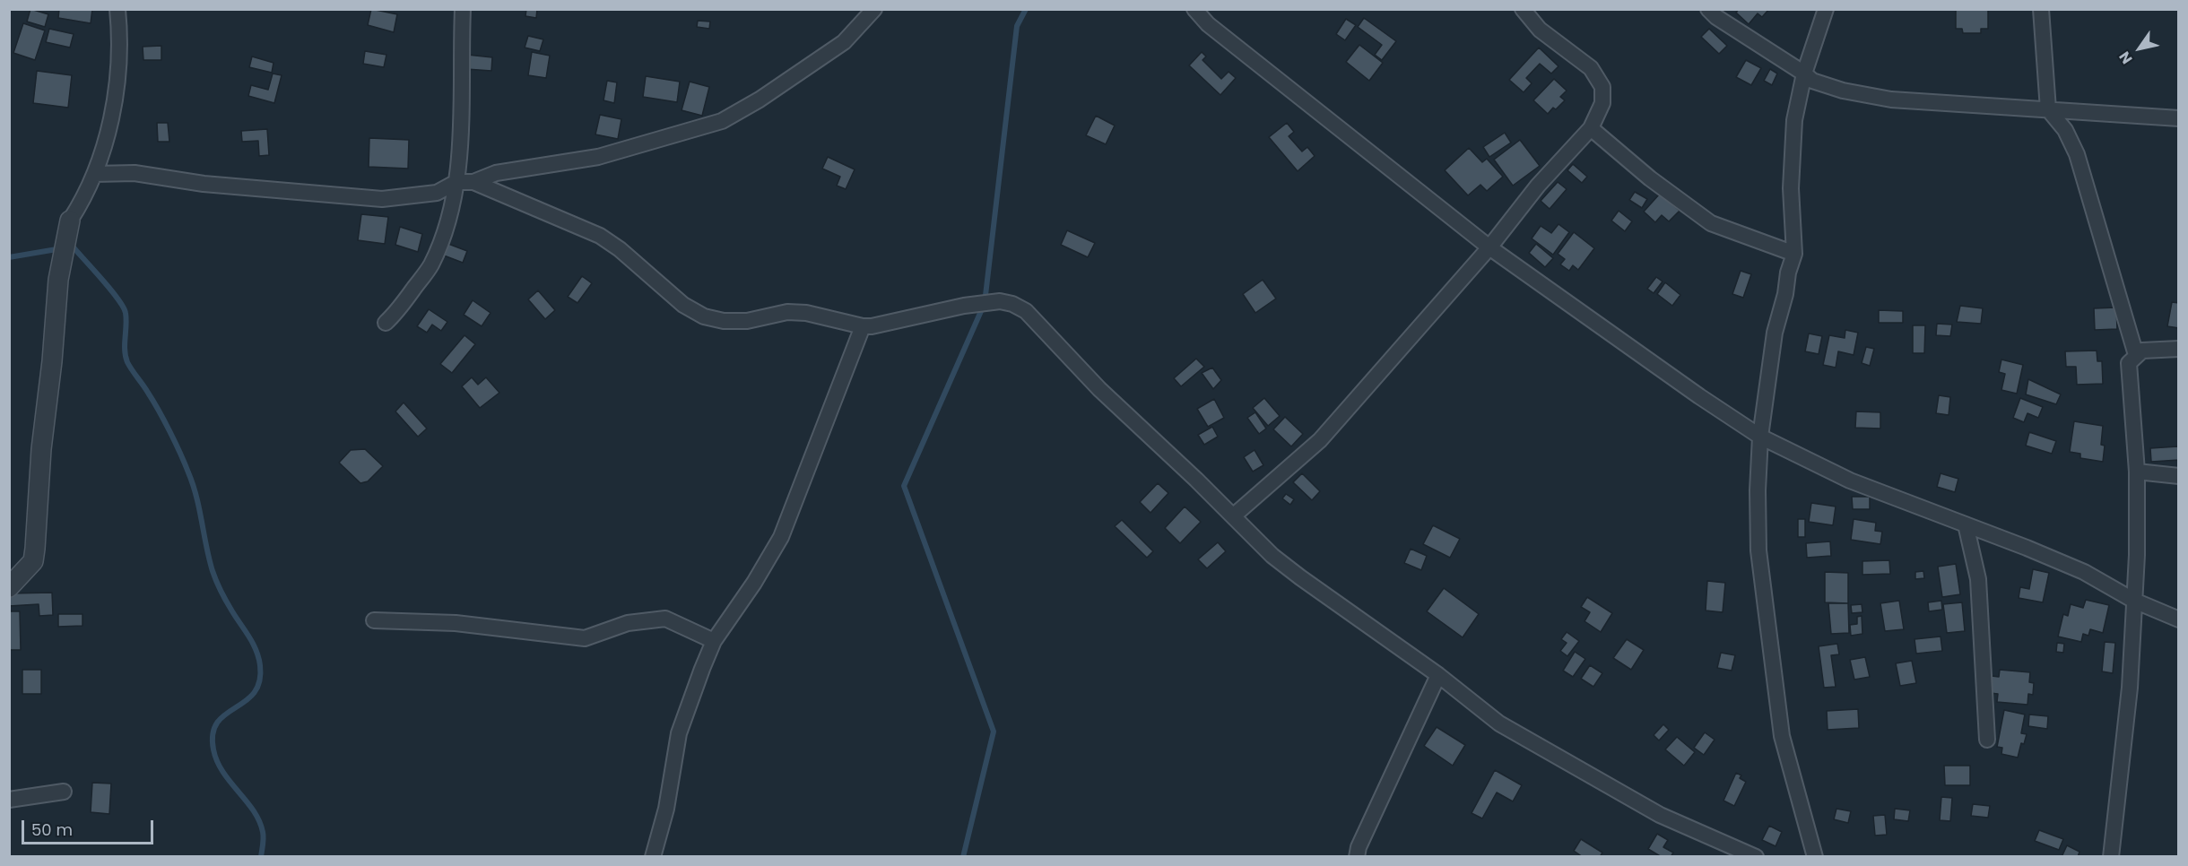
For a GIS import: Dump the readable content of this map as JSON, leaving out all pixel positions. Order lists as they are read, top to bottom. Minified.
{"scale_bar":"50 m","north":"bottom left"}
